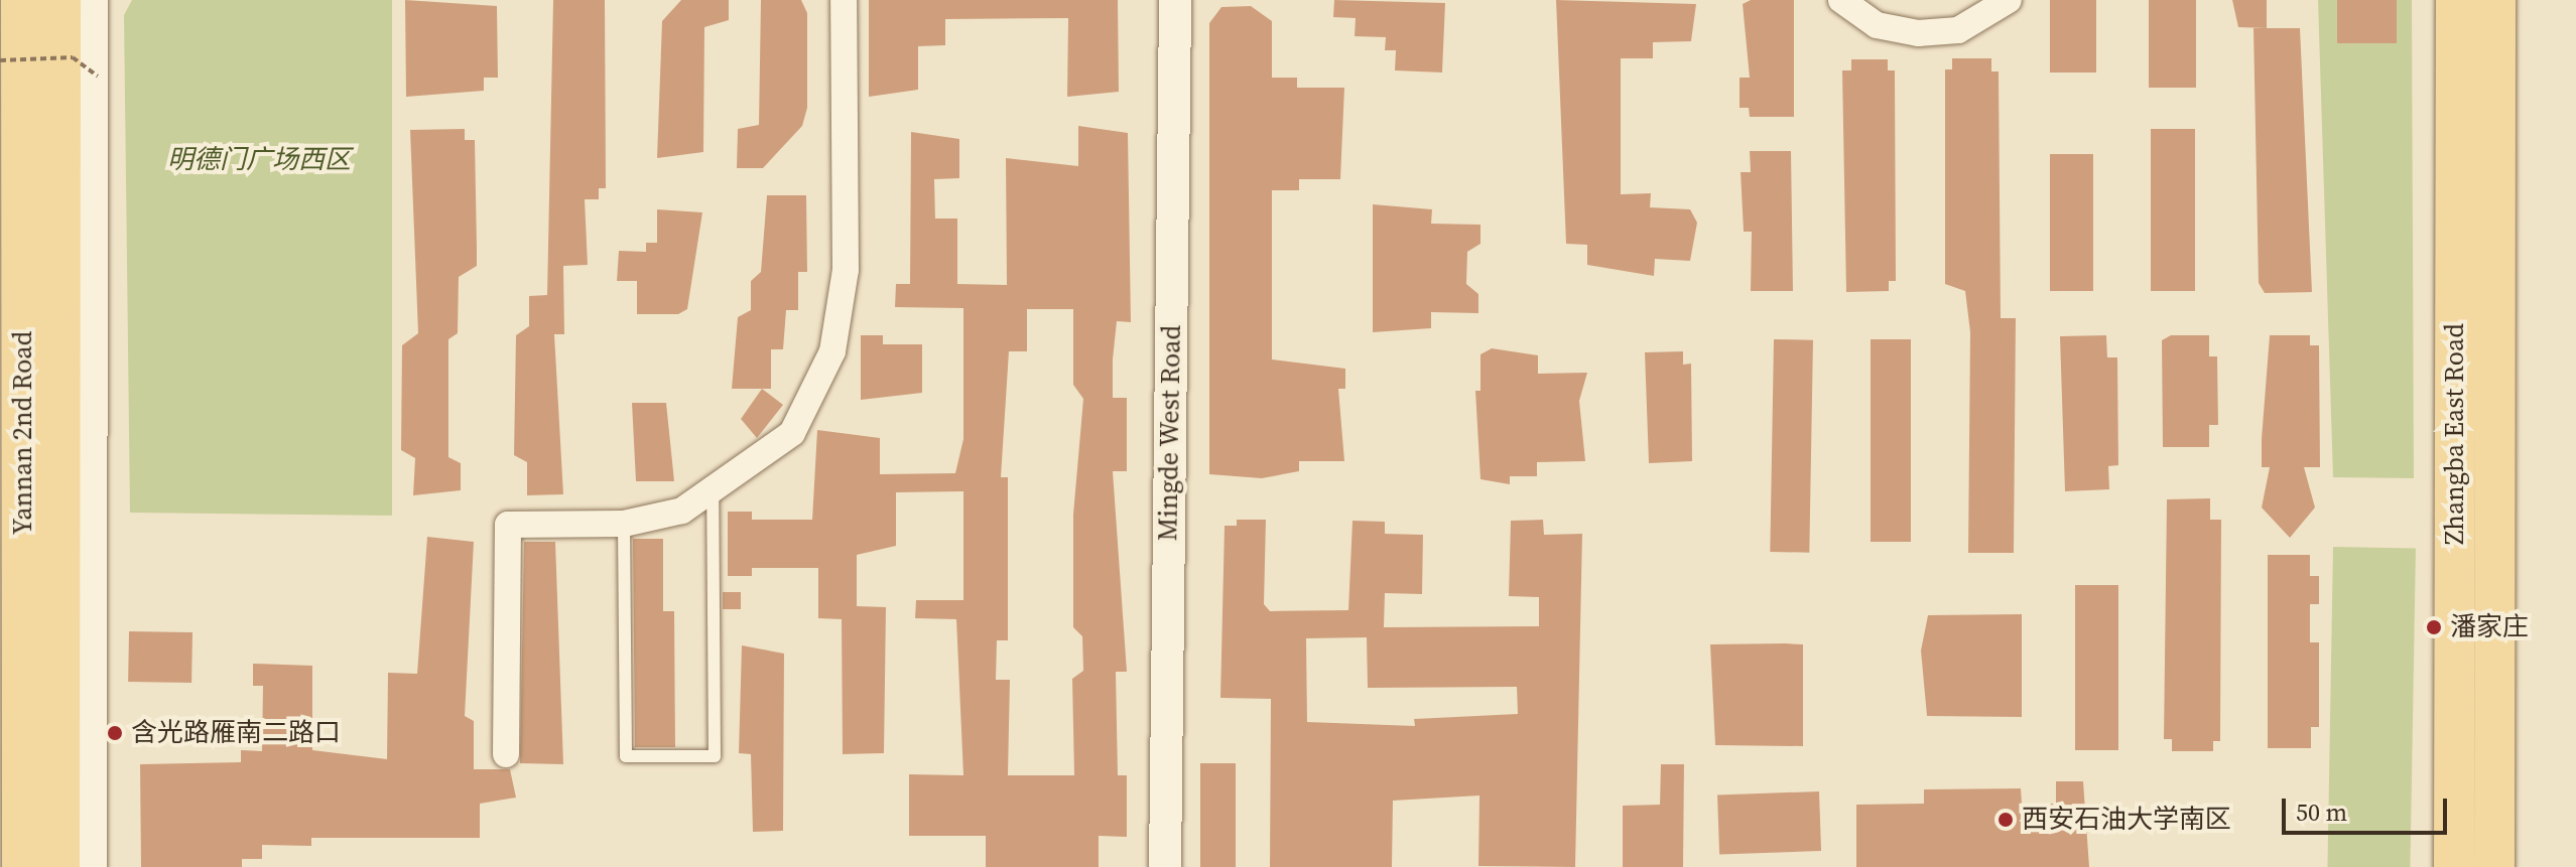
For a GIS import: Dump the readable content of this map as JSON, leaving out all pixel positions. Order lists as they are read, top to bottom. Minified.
{"streets":{"main road":["Yannan 2nd Road","Zhangba East Road"],"street":["Mingde West Road"]},"parks":["明德门广场西区"],"places":["潘家庄","含光路雁南二路口","西安石油大学南区"],"scale_bar":"50 m"}
